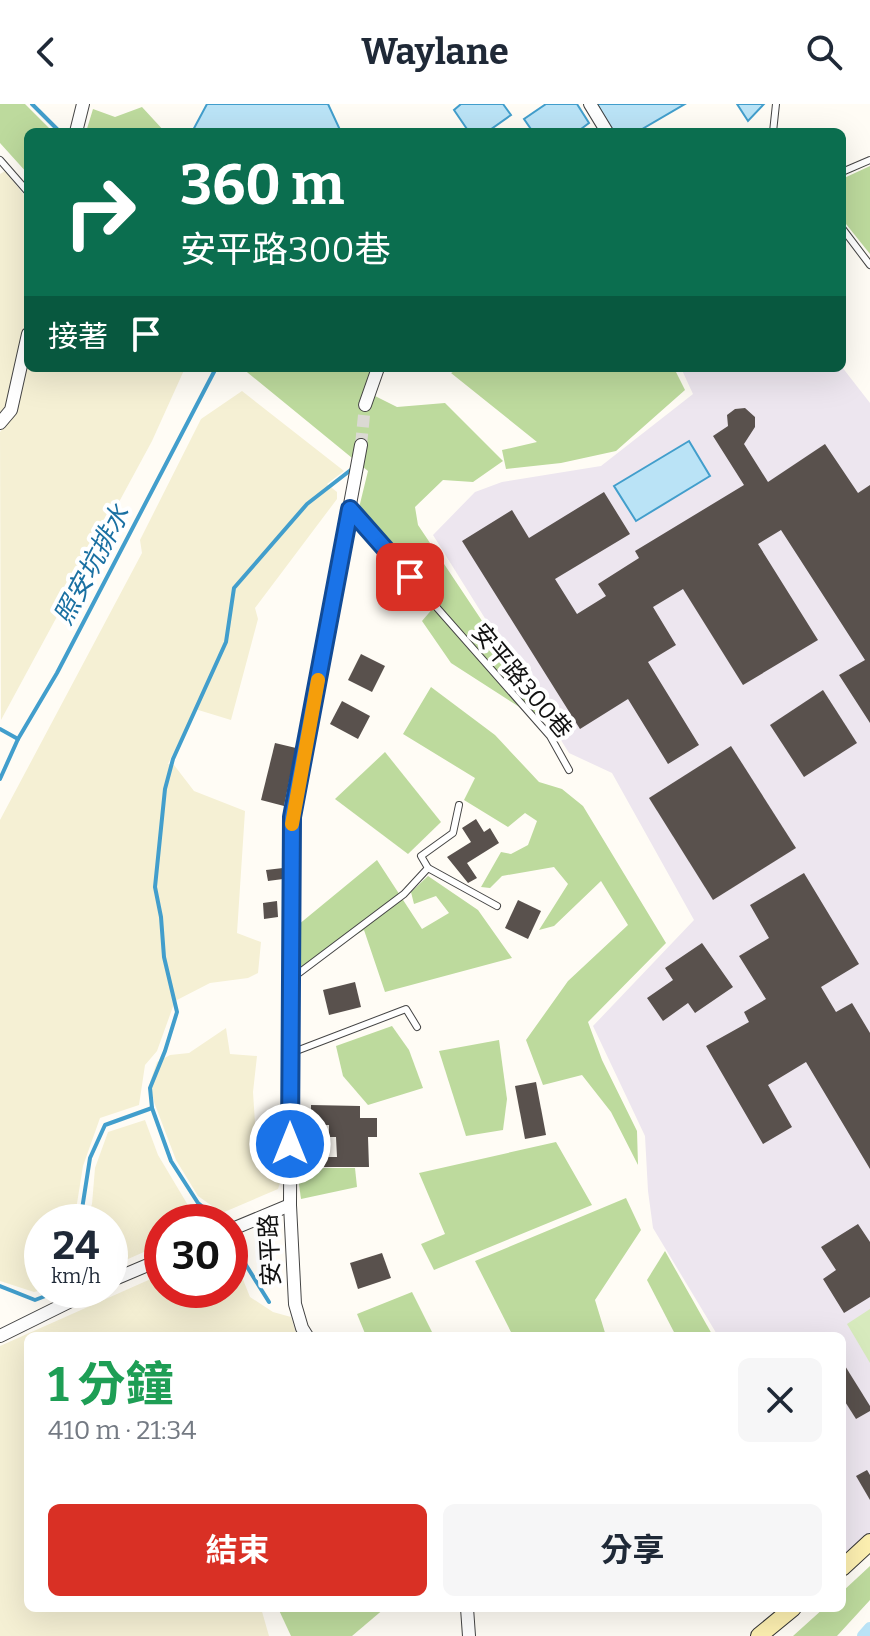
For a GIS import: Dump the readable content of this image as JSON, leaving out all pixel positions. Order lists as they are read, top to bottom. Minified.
{"streets":{"street":["安平路"],"lane":["安平路300巷"]},"crossings":[["安平路300巷","安平路"]],"water":["照安坑排水"],"page":{"header":"Waylane","turn":["360 m","安平路300巷"],"then":"接著","speed":"24 km/h","limit":"30","heading":["1 分鐘","410 m · 21:34"],"buttons":["結束","分享"]}}
